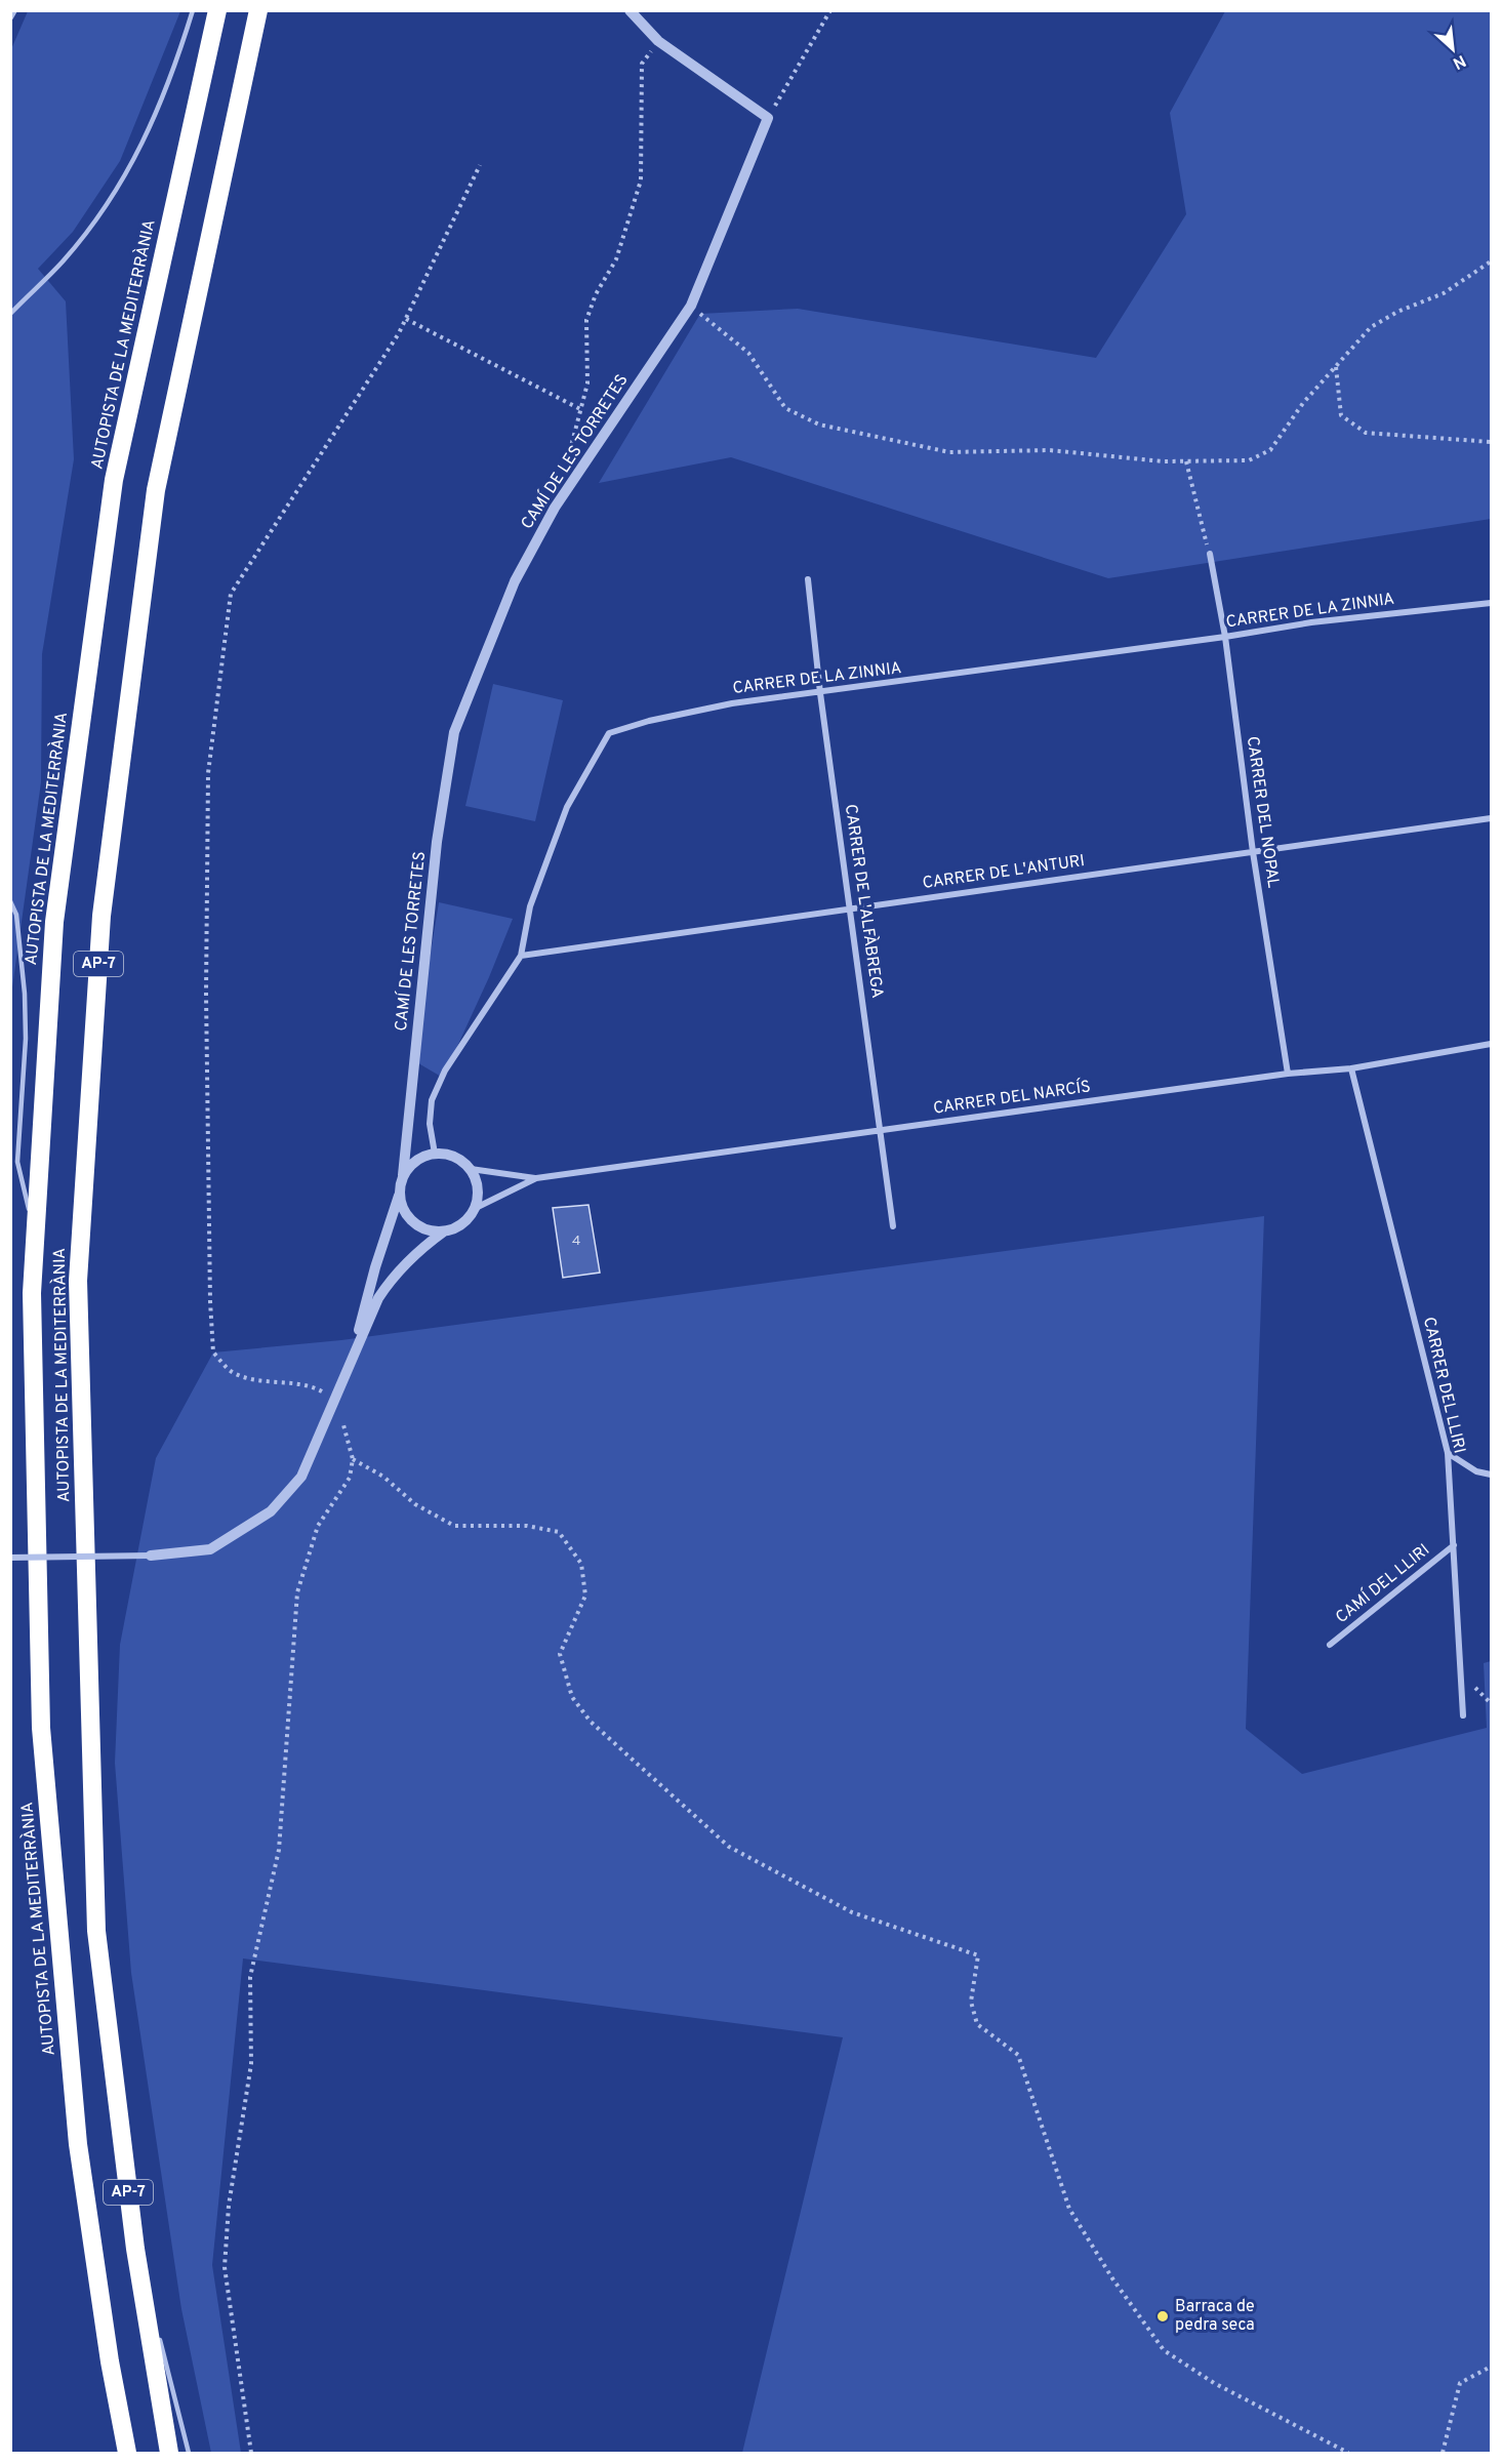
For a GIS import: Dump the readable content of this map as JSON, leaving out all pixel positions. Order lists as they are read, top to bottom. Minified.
{"streets":{"highway":["AUTOPISTA DE LA MEDITERRÀNIA","AP-7"],"street":["CAMÍ DE LES TORRETES","CARRER DE LA ZINNIA","CARRER DEL NOPAL","CARRER DE L'ANTURI","CARRER DE L'ALFÀBREGA","CARRER DEL NARCÍS","CARRER DEL LLIRI","CAMÍ DEL LLIRI"]},"crossings":[["CAMÍ DE LES TORRETES","CARRER DE LA ZINNIA"],["CAMÍ DE LES TORRETES","CARRER DEL NARCÍS"],["CARRER DE LA ZINNIA","CARRER DEL NOPAL"],["CARRER DE LA ZINNIA","CARRER DE L'ANTURI"],["CARRER DE LA ZINNIA","CARRER DE L'ALFÀBREGA"],["CARRER DE LA ZINNIA","CARRER DEL NARCÍS"],["CARRER DEL NOPAL","CARRER DE L'ANTURI"],["CARRER DEL NOPAL","CARRER DEL NARCÍS"],["CARRER DE L'ANTURI","CARRER DE L'ALFÀBREGA"],["CARRER DE L'ALFÀBREGA","CARRER DEL NARCÍS"],["CARRER DEL NARCÍS","CARRER DEL LLIRI"],["CARRER DEL LLIRI","CAMÍ DEL LLIRI"]],"places":["Barraca de pedra seca"],"house_numbers":["4"],"north":"bottom right"}
